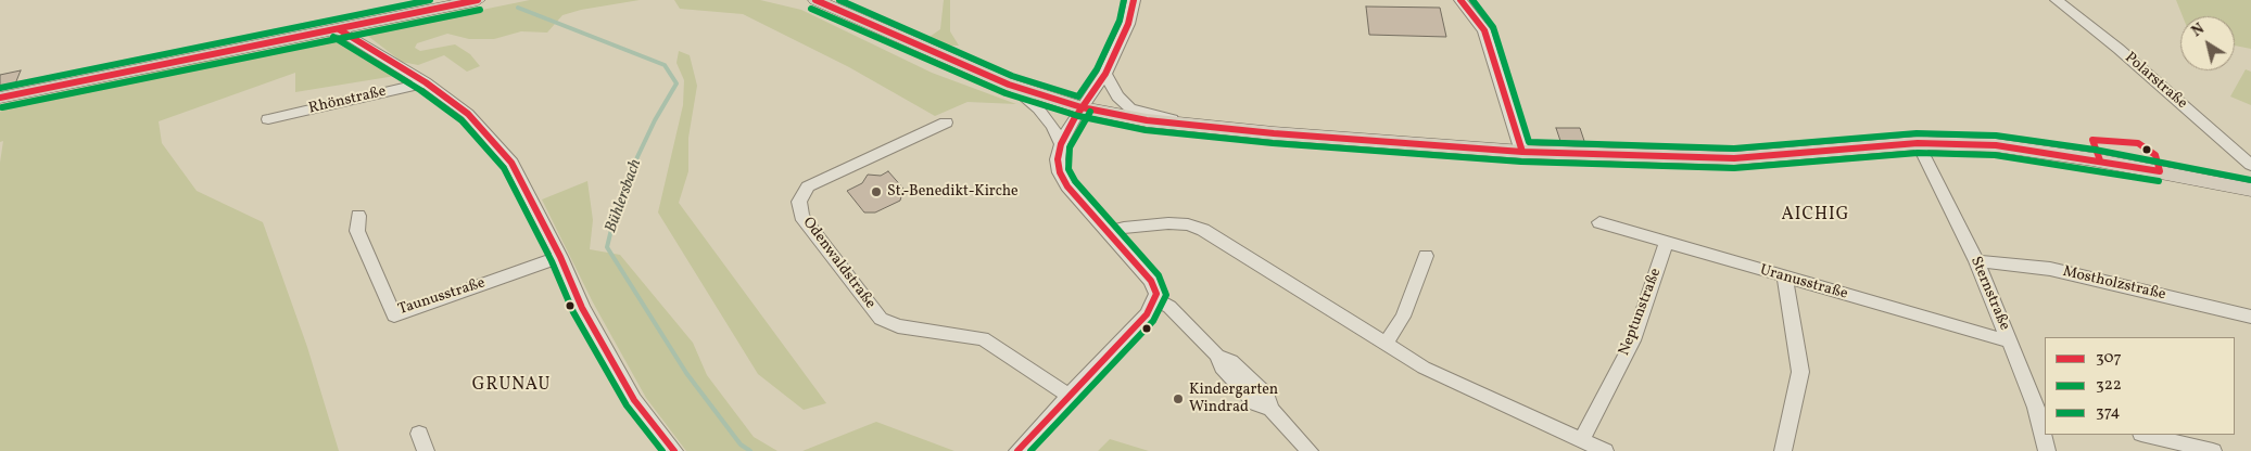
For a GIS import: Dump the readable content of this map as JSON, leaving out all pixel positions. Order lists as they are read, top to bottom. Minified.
{"streets":{"street":["Polarstraße","Rhönstraße","Odenwaldstraße","Uranusstraße","Mostholzstraße","Sternstraße","Taunusstraße","Neptunstraße"]},"crossings":[["Uranusstraße","Sternstraße"],["Uranusstraße","Neptunstraße"],["Mostholzstraße","Sternstraße"]],"districts":["AICHIG","GRUNAU"],"water":["Bühlersbach"],"places":["St.-Benedikt-Kirche","Kindergarten Windrad"],"lines":["transit line 307","transit line 374","transit line 322"],"legend":["307","322","374"],"north":"top left"}
